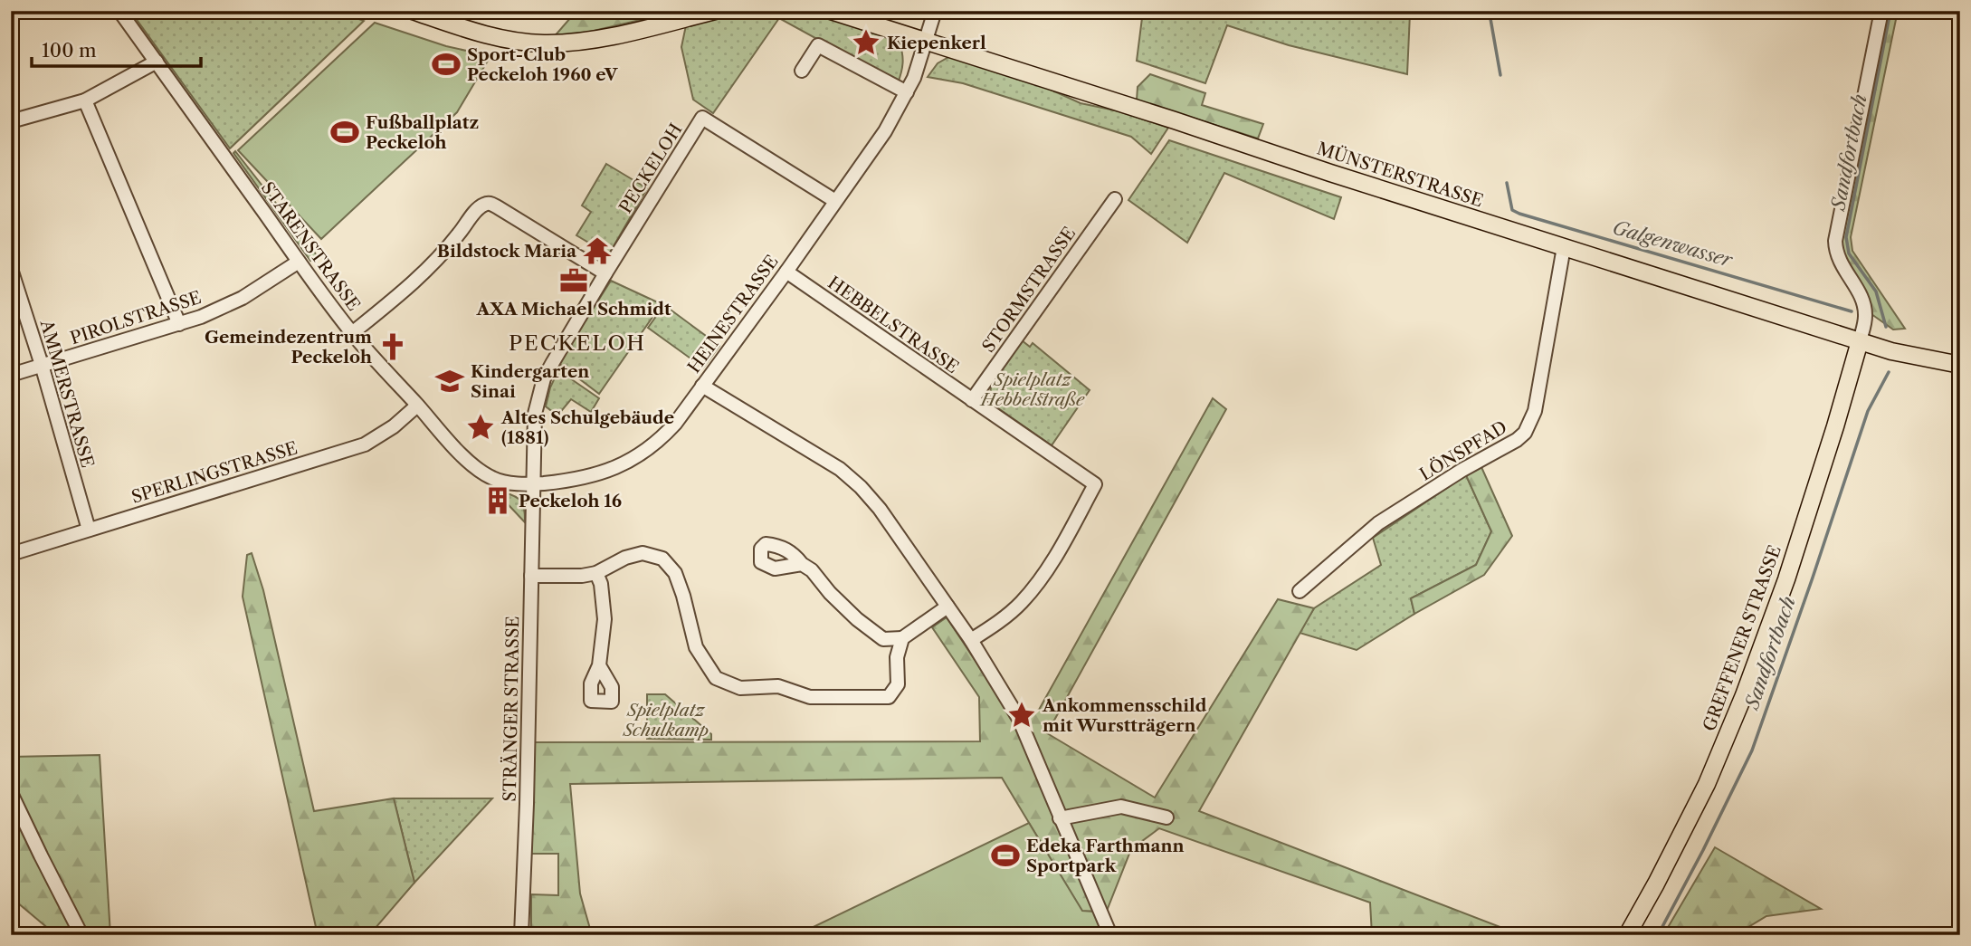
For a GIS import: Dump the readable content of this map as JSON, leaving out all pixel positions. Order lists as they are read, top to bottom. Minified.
{"streets":{"main road":["MÜNSTERSTRASSE","GREFFENER STRASSE"],"street":["PECKELOH","STARENSTRASSE","STORMSTRASSE","HEINESTRASSE","PIROLSTRASSE","HEBBELSTRASSE","AMMERSTRASSE","LÖNSPFAD","SPERLINGSTRASSE","STRÄNGER STRASSE"]},"crossings":[["PECKELOH","STARENSTRASSE"],["PECKELOH","HEINESTRASSE"],["PECKELOH","STRÄNGER STRASSE"],["MÜNSTERSTRASSE","HEINESTRASSE"],["MÜNSTERSTRASSE","LÖNSPFAD"],["MÜNSTERSTRASSE","GREFFENER STRASSE"],["STARENSTRASSE","HEINESTRASSE"],["STARENSTRASSE","PIROLSTRASSE"],["STARENSTRASSE","SPERLINGSTRASSE"],["STARENSTRASSE","STRÄNGER STRASSE"],["STORMSTRASSE","HEBBELSTRASSE"],["HEINESTRASSE","HEBBELSTRASSE"],["HEINESTRASSE","STRÄNGER STRASSE"],["PIROLSTRASSE","AMMERSTRASSE"],["AMMERSTRASSE","SPERLINGSTRASSE"]],"districts":["PECKELOH"],"water":["Sandfortbach","Galgenwasser"],"parks":["Spielplatz Hebbelstraße","Spielplatz Schulkamp"],"places":{"place":["Kiepenkerl","Altes Schulgebäude (1881)","Ankommensschild mit Wurstträgern"],"sports":["Sport-Club Peckeloh 1960 eV","Fußballplatz Peckeloh","Edeka Farthmann Sportpark"],"temple":["Bildstock Maria"],"office":["AXA Michael Schmidt"],"church":["Gemeindezentrum Peckeloh"],"school or university":["Kindergarten Sinai"],"building":["Peckeloh 16"]},"scale_bar":"100 m"}
